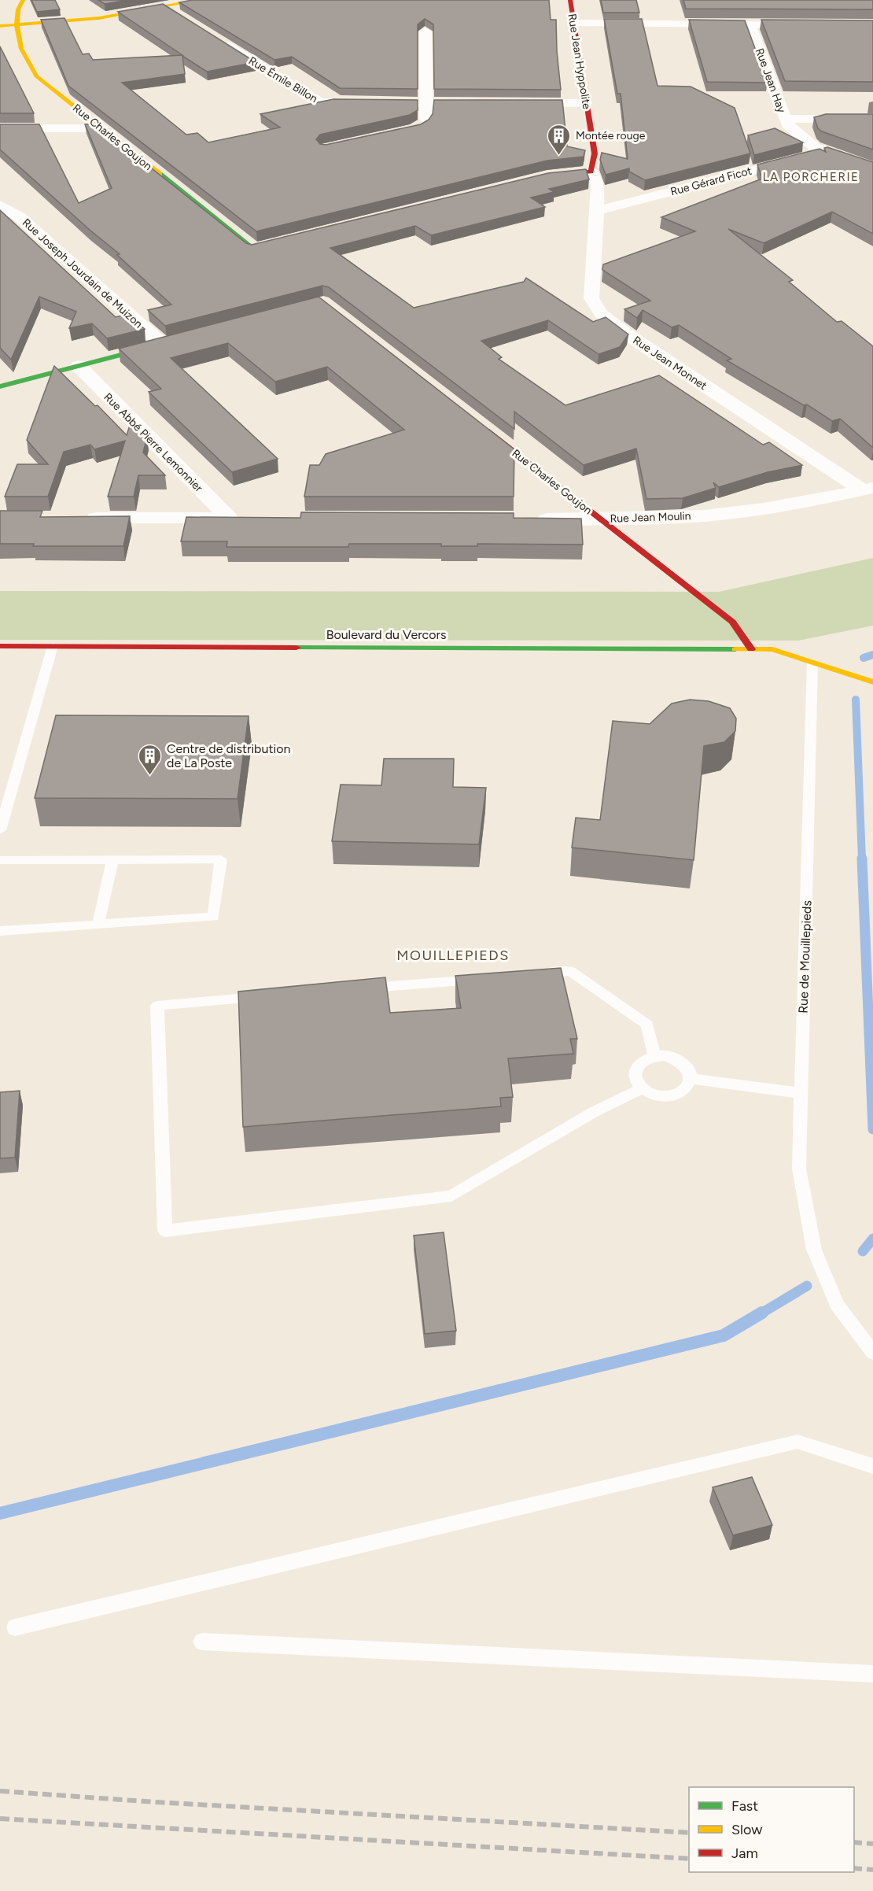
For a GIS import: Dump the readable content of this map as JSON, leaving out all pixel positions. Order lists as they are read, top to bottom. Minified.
{"streets":{"street":["Rue Jean Hyppolite","Rue Émile Billon","Rue Jean Hay","Rue Charles Goujon","Rue Gérard Ficot","Rue Joseph Jourdain de Muizon","Rue Jean Monnet","Rue Abbé Pierre Lemonnier","Rue Jean Moulin","Boulevard du Vercors"],"lane":["Rue de Mouillepieds"]},"crossings":[["Rue Jean Hyppolite","Rue Jean Monnet"],["Rue Jean Hay","Rue Gérard Ficot"],["Rue Charles Goujon","Rue Jean Moulin"],["Rue Charles Goujon","Boulevard du Vercors"],["Rue Gérard Ficot","Rue Jean Monnet"],["Rue Jean Monnet","Rue Jean Moulin"],["Boulevard du Vercors","Rue de Mouillepieds"]],"districts":["LA PORCHERIE","MOUILLEPIEDS"],"places":{"building":["Montée rouge","Centre de distribution de La Poste"]},"legend":["Fast","Slow","Jam"]}
